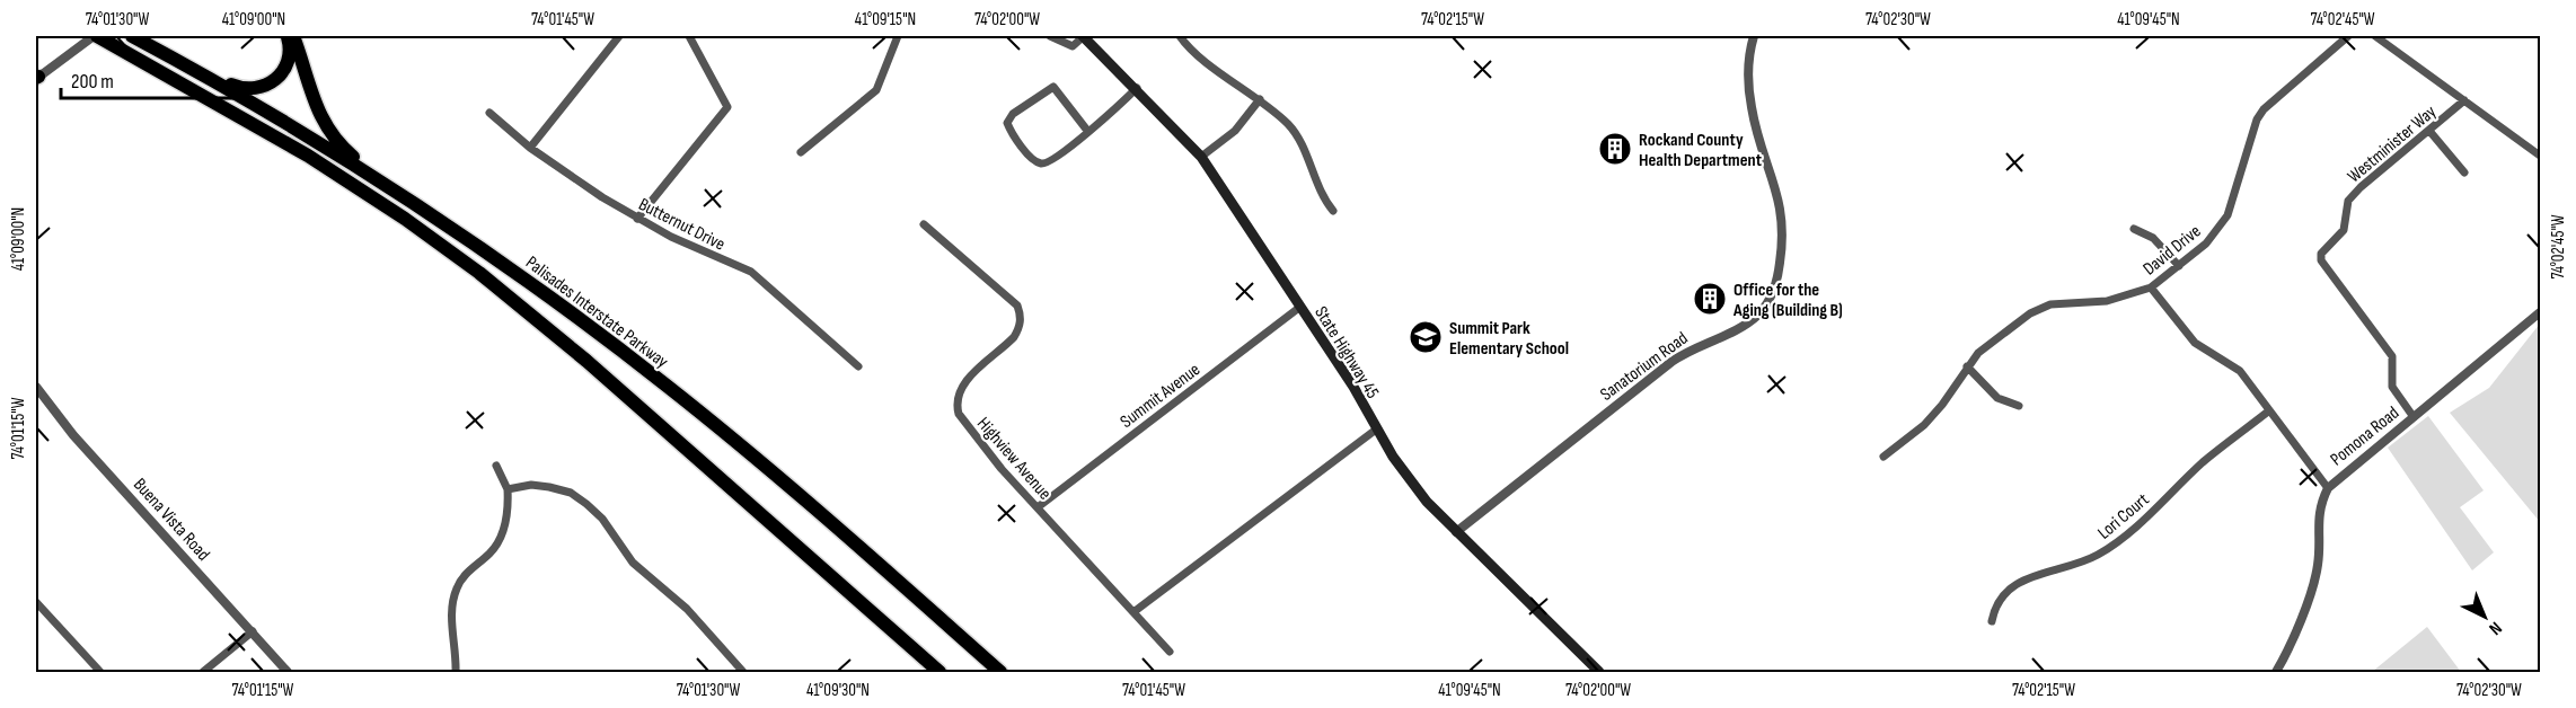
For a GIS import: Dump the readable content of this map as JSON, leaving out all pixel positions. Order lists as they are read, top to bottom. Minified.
{"streets":{"highway":["Palisades Interstate Parkway"],"main road":["State Highway 45"],"street":["Westminister Way","Butternut Drive","David Drive","Sanatorium Road","Summit Avenue","Pomona Road","Highview Avenue","Lori Court","Buena Vista Road"]},"crossings":[["Westminister Way","Pomona Road"],["State Highway 45","Sanatorium Road"],["State Highway 45","Summit Avenue"],["Summit Avenue","Highview Avenue"]],"places":{"building":["Rockand County Health Department","Office for the Aging (Building B)"],"school or university":["Summit Park Elementary School"]},"scale_bar":"200 m","north":"bottom right","coordinates":["74°01'30\"W","41°09'00\"N","74°01'45\"W","41°09'15\"N","74°02'00\"W","74°02'15\"W","74°02'30\"W","41°09'45\"N","74°02'45\"W","74°01'15\"W","41°09'30\"N"]}
